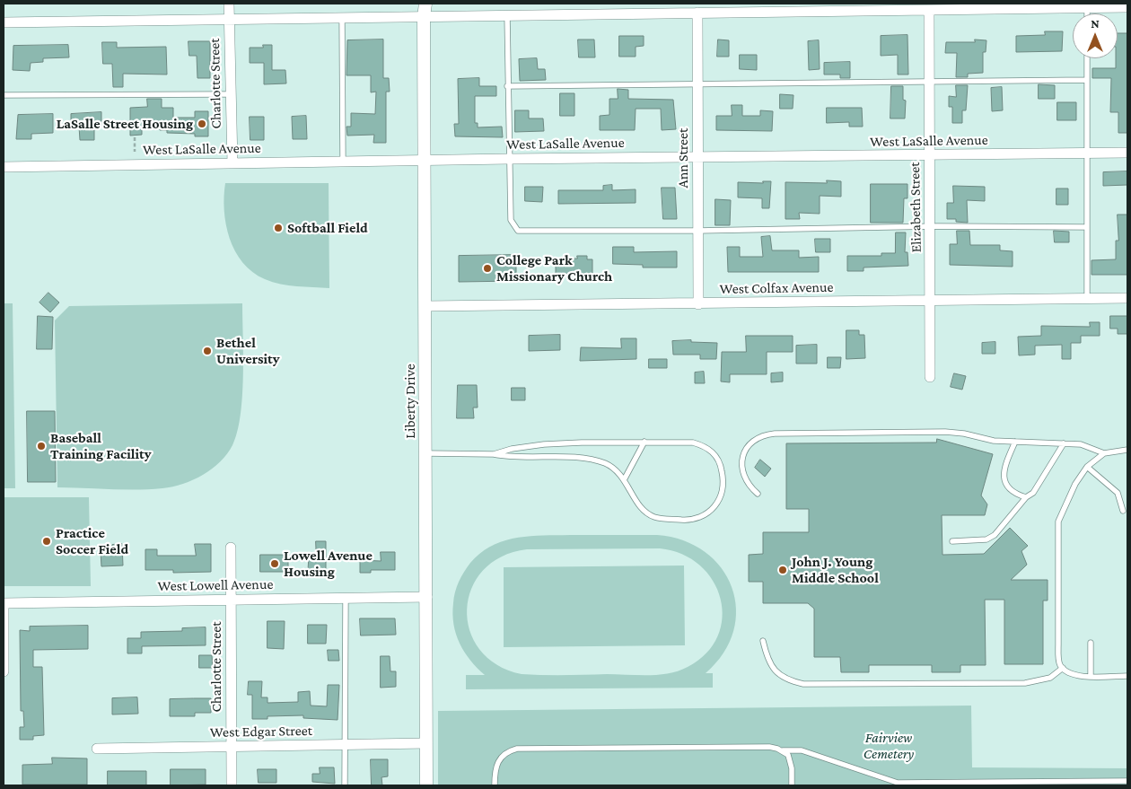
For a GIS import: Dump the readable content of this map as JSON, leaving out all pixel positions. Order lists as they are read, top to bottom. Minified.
{"streets":{"street":["Charlotte Street","West LaSalle Avenue","Ann Street","Elizabeth Street","West Colfax Avenue","Liberty Drive","West Lowell Avenue","West Edgar Street"]},"crossings":[["Charlotte Street","West LaSalle Avenue"],["Charlotte Street","West Lowell Avenue"],["Charlotte Street","West Edgar Street"],["West LaSalle Avenue","Ann Street"],["West LaSalle Avenue","Elizabeth Street"],["West LaSalle Avenue","Liberty Drive"],["Ann Street","West Colfax Avenue"],["Elizabeth Street","West Colfax Avenue"],["West Colfax Avenue","Liberty Drive"],["Liberty Drive","West Lowell Avenue"],["Liberty Drive","West Edgar Street"]],"parks":["Fairview Cemetery"],"places":["LaSalle Street Housing","Softball Field","College Park Missionary Church","Bethel University","Baseball Training Facility","Practice Soccer Field","Lowell Avenue Housing","John J. Young Middle School"],"north":"top"}
